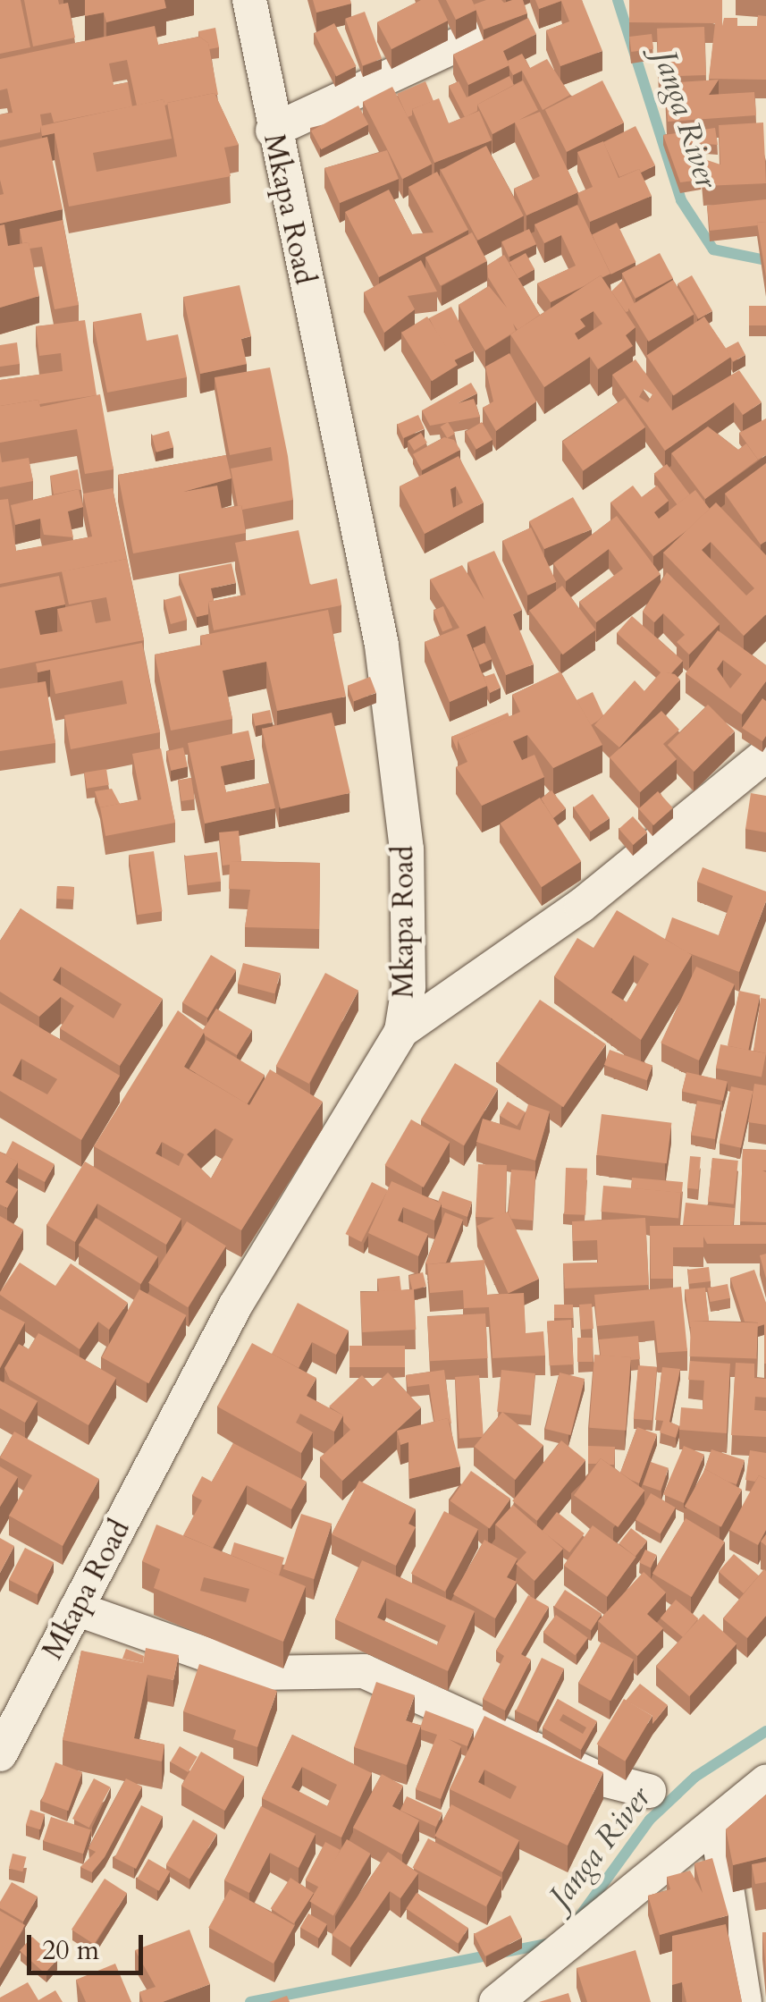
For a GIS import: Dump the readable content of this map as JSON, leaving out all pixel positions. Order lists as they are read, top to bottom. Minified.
{"streets":{"street":["Mkapa Road"]},"water":["Janga River"],"scale_bar":"20 m"}
